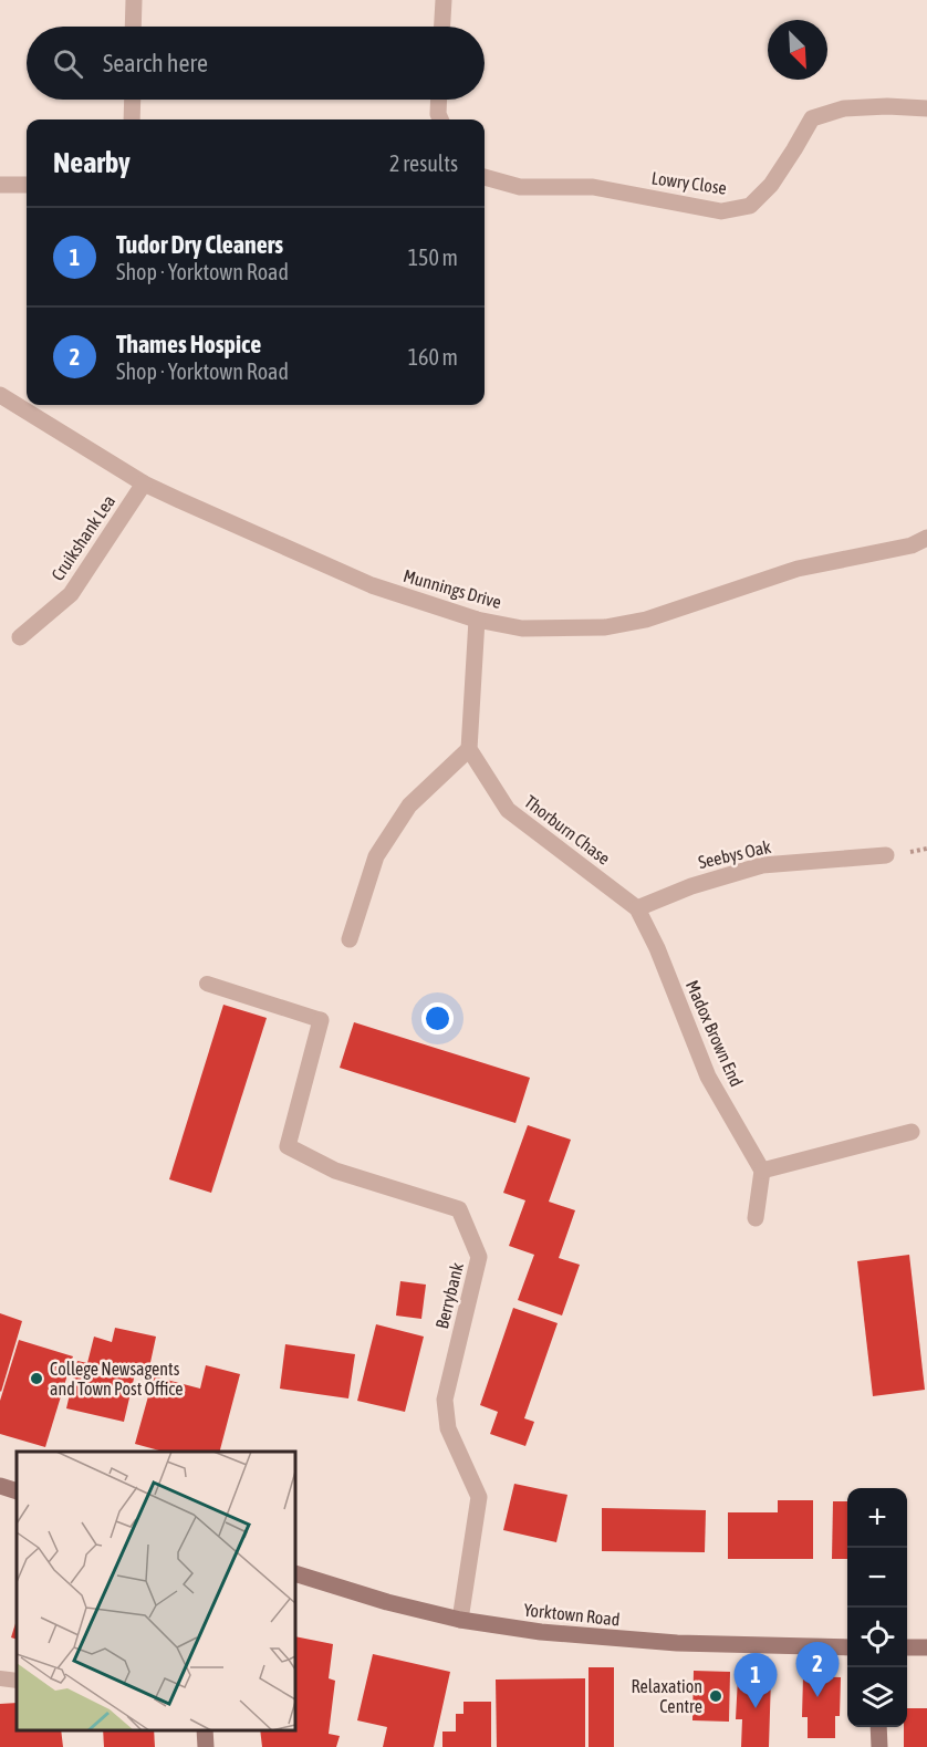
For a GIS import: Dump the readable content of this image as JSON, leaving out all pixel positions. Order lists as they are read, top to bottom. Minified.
{"streets":{"street":["Lowry Close","Cruikshank Lea","Munnings Drive","Thorburn Chase","Seebys Oak","Madox Brown End","Berrybank","Yorktown Road"]},"crossings":[["Cruikshank Lea","Munnings Drive"],["Thorburn Chase","Seebys Oak"],["Thorburn Chase","Madox Brown End"],["Seebys Oak","Madox Brown End"],["Berrybank","Yorktown Road"]],"places":["College Newsagents and Town Post Office","Relaxation Centre"],"north":"bottom right","page":{"search":"Search here","heading":["Nearby","2 results"],"list":[{"mark":"1","name":"Tudor Dry Cleaners","note":"Shop · Yorktown Road","value":"150 m"},{"mark":"2","name":"Thames Hospice","note":"Shop · Yorktown Road","value":"160 m"}],"map_buttons":["+","−"],"pins":["2","1"]}}
